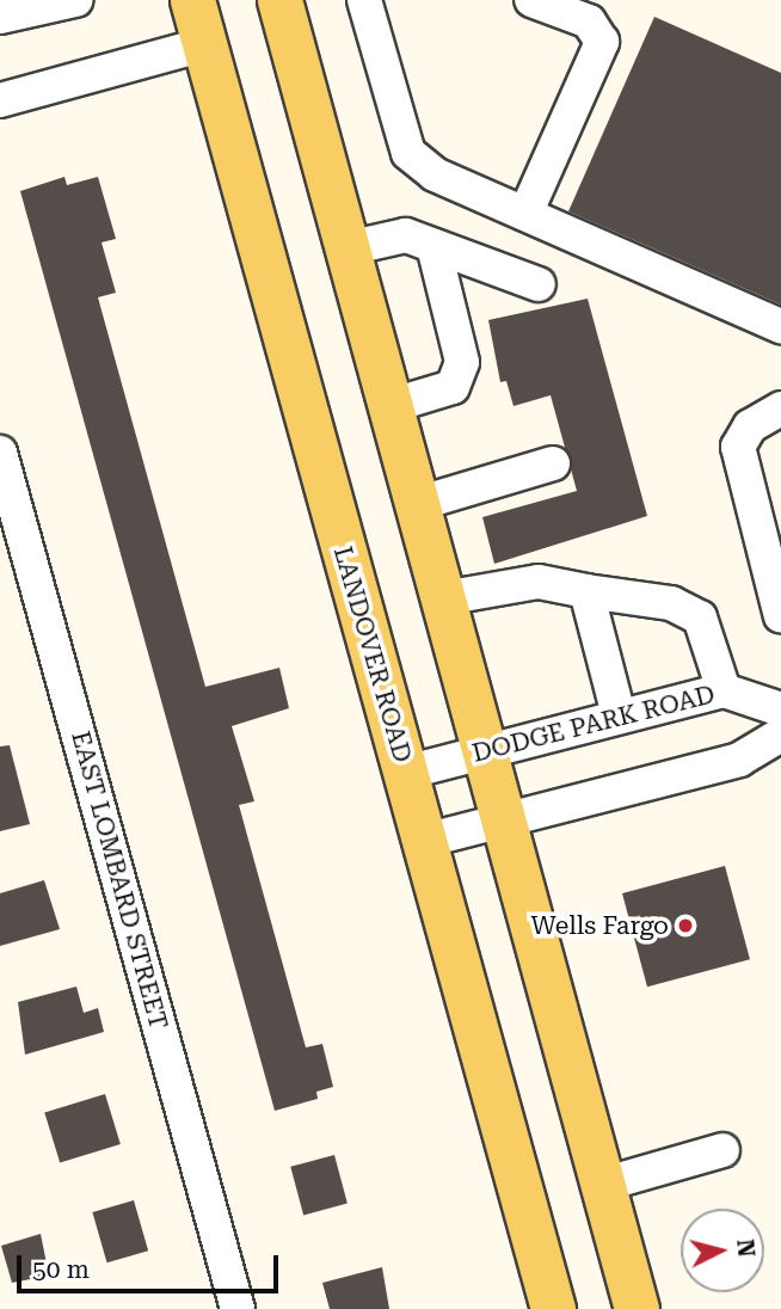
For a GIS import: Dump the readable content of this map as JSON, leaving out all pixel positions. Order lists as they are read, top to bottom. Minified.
{"streets":{"main road":["LANDOVER ROAD"],"street":["DODGE PARK ROAD","EAST LOMBARD STREET"]},"crossings":[["LANDOVER ROAD","DODGE PARK ROAD"]],"places":["Wells Fargo"],"scale_bar":"50 m","north":"right"}
